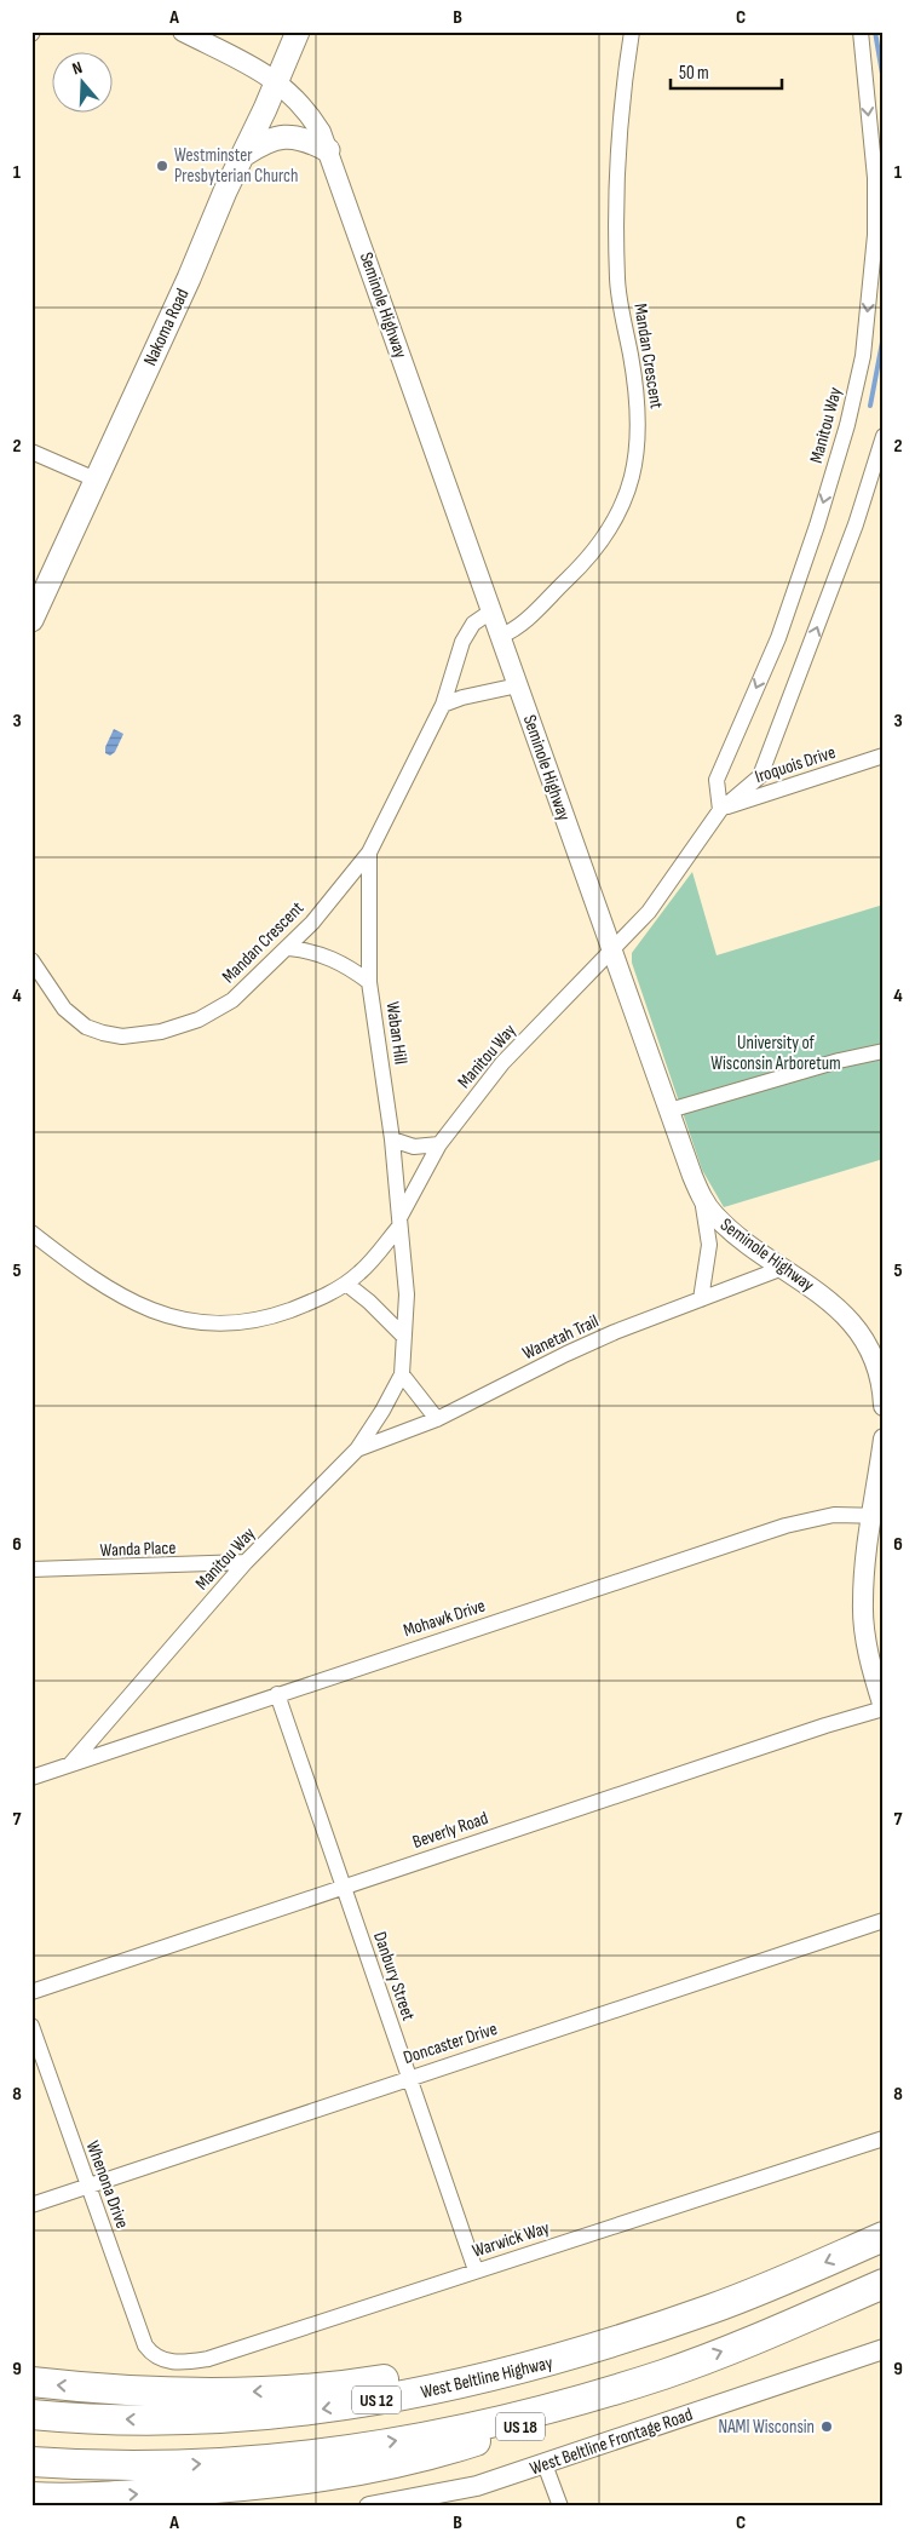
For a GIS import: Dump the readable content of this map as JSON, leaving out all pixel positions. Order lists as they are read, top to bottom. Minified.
{"streets":{"highway":["West Beltline Highway","US 12","US 18"],"main road":["Nakoma Road"],"street":["Seminole Highway","Mandan Crescent","Manitou Way","Iroquois Drive","Waban Hill","Wanetah Trail","Wanda Place","Mohawk Drive","Beverly Road","Danbury Street","Doncaster Drive","Whenona Drive","Warwick Way","West Beltline Frontage Road"]},"crossings":[["Seminole Highway","Nakoma Road"],["Seminole Highway","Mandan Crescent"],["Seminole Highway","Manitou Way"],["Seminole Highway","Wanetah Trail"],["Mandan Crescent","Waban Hill"],["Manitou Way","Iroquois Drive"],["Manitou Way","Waban Hill"],["Manitou Way","Wanetah Trail"],["Manitou Way","Wanda Place"],["Manitou Way","Mohawk Drive"],["Mohawk Drive","Danbury Street"],["Beverly Road","Danbury Street"],["Danbury Street","Doncaster Drive"],["Danbury Street","Warwick Way"],["Doncaster Drive","Whenona Drive"],["Whenona Drive","Warwick Way"],["US 12","US 18"]],"parks":["University of Wisconsin Arboretum"],"places":["Westminster Presbyterian Church","NAMI Wisconsin"],"scale_bar":"50 m","north":"top","grid":{"columns":["A","B","C"],"rows":["1","2","3","4","5","6","7","8","9"]}}
